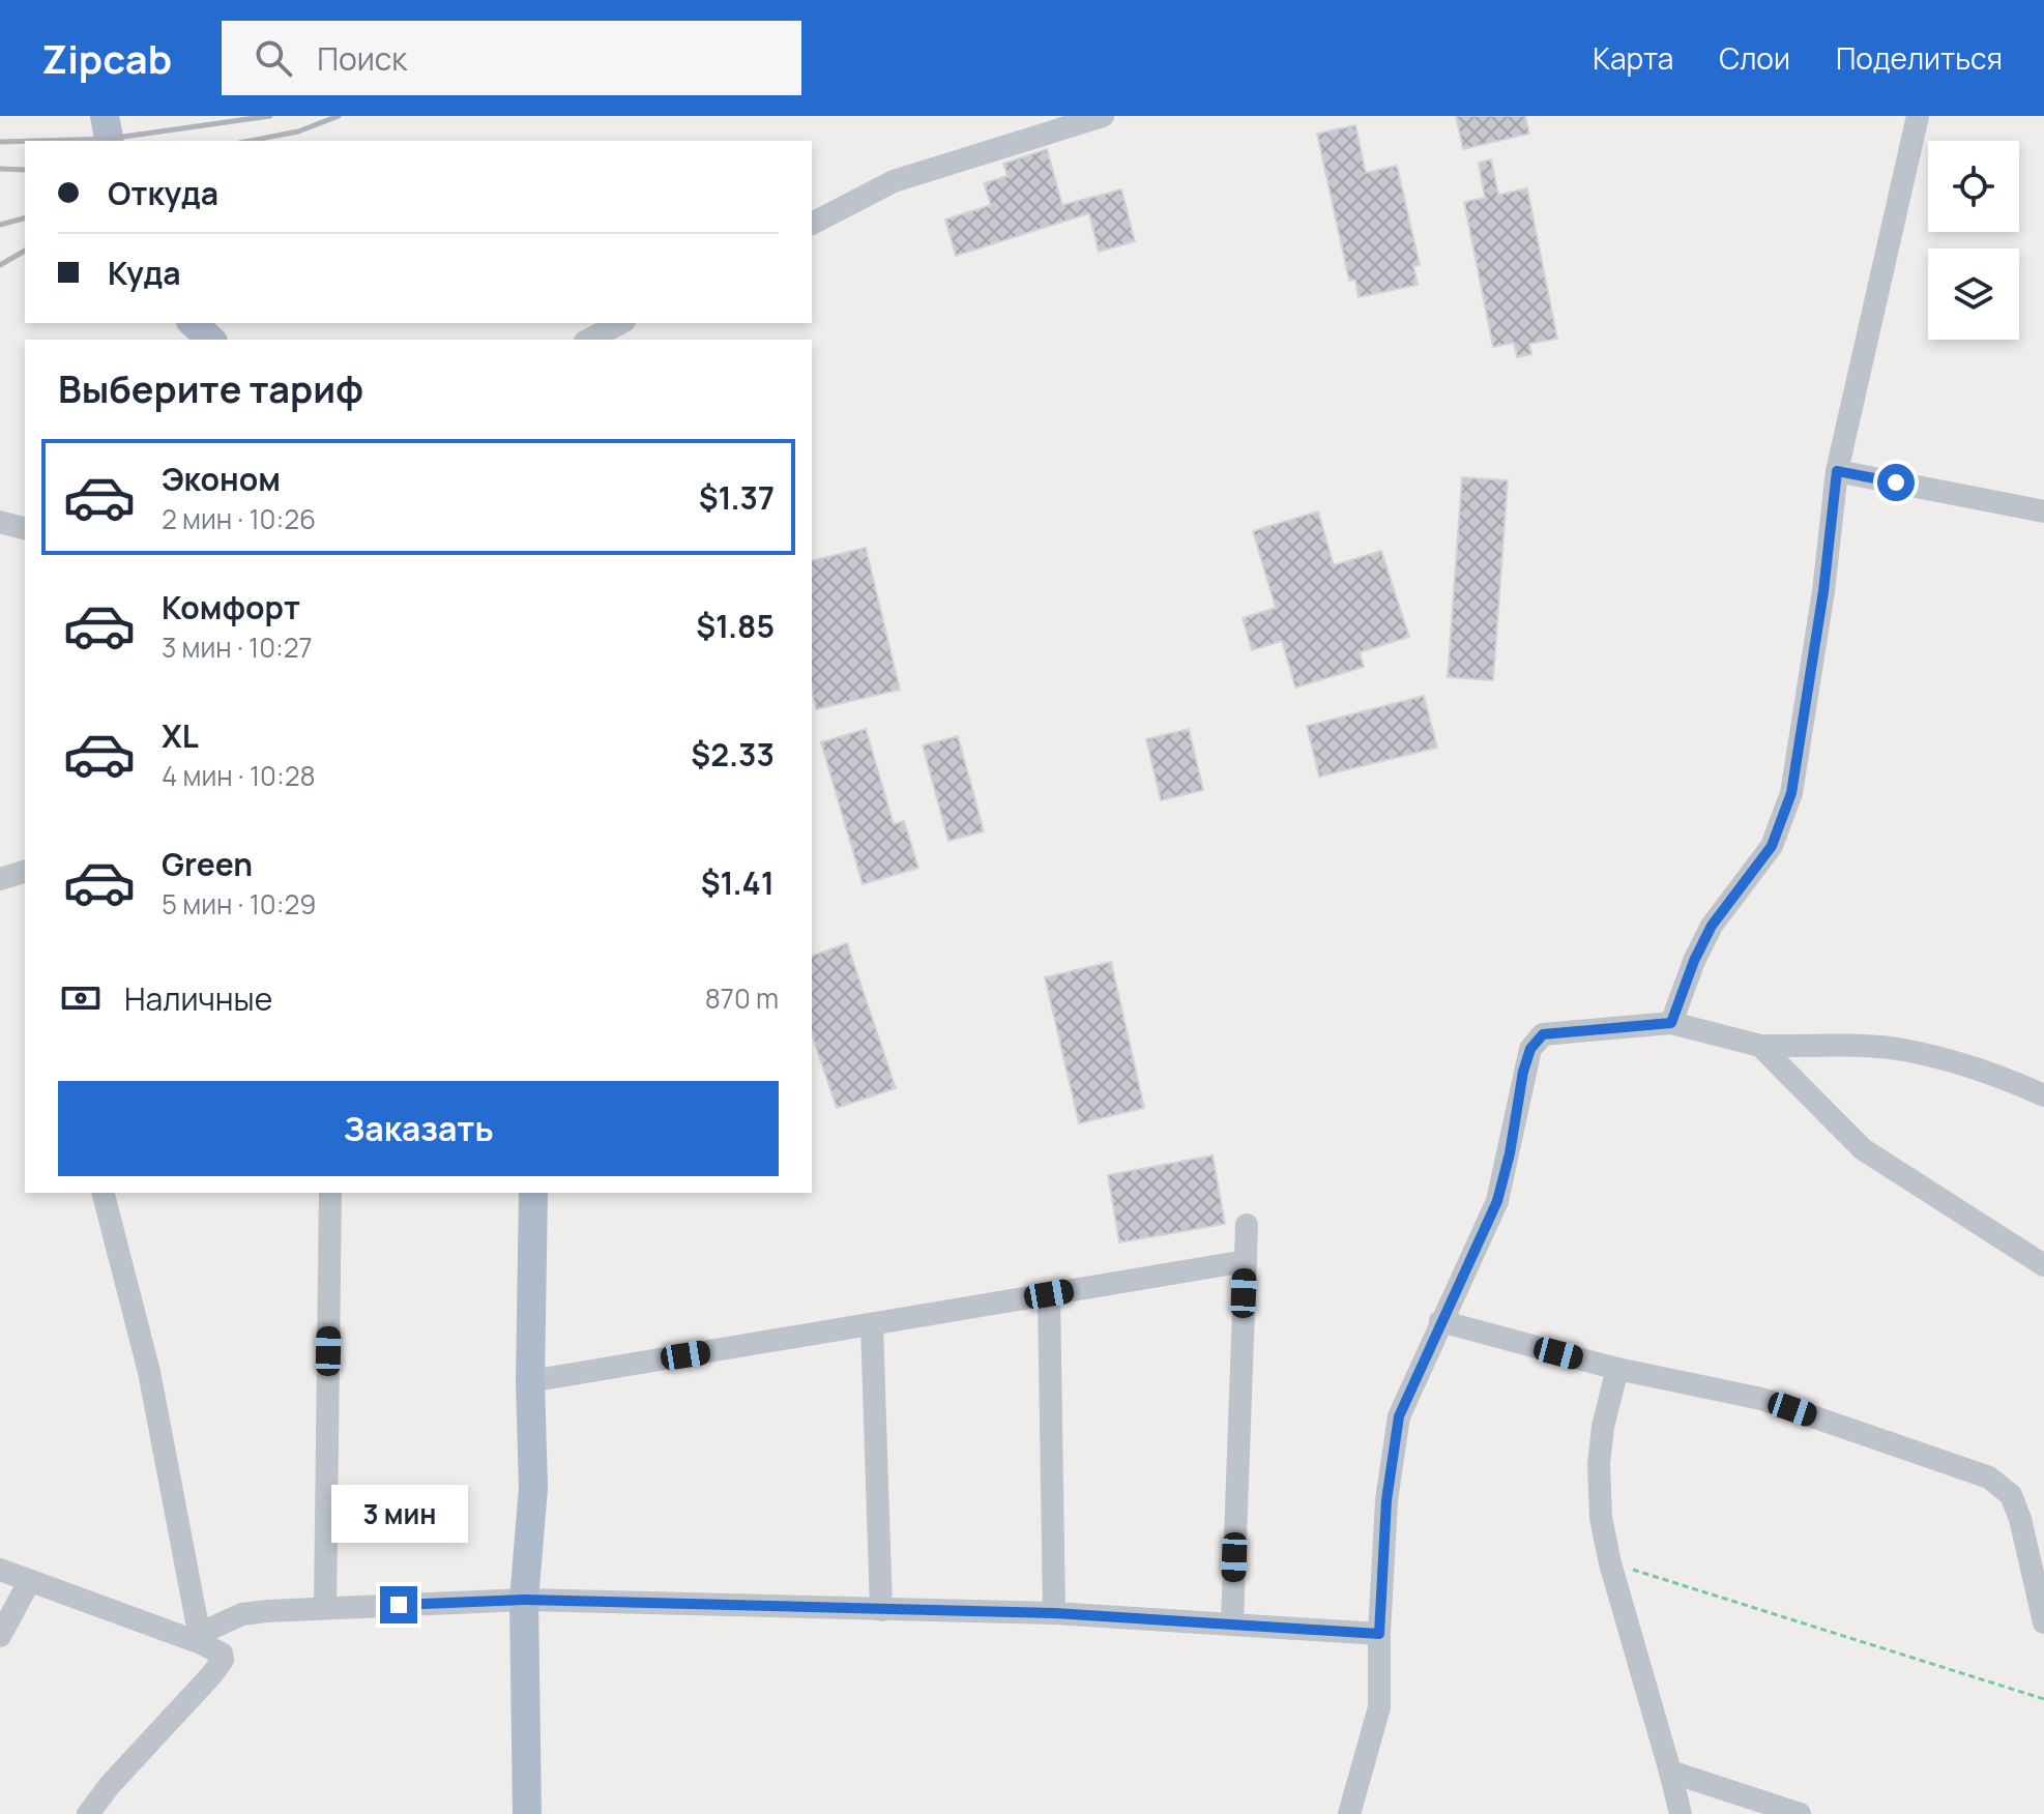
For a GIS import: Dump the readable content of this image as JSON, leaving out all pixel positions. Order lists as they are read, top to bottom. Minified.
{"page":{"header":"Zipcab","search":"Поиск","nav":["Карта","Слои","Поделиться"],"banner":["Откуда","Куда"],"heading":"Выберите тариф","list":[{"name":"Эконом","note":"2 мин · 10:26","value":"$1.37"},{"name":"Комфорт","note":"3 мин · 10:27","value":"$1.85"},{"name":"XL","note":"4 мин · 10:28","value":"$2.33"},{"name":"Green","note":"5 мин · 10:29","value":"$1.41"}],"pay":["Наличные","870 m"],"buttons":"Заказать","bubble":"3 мин"}}
